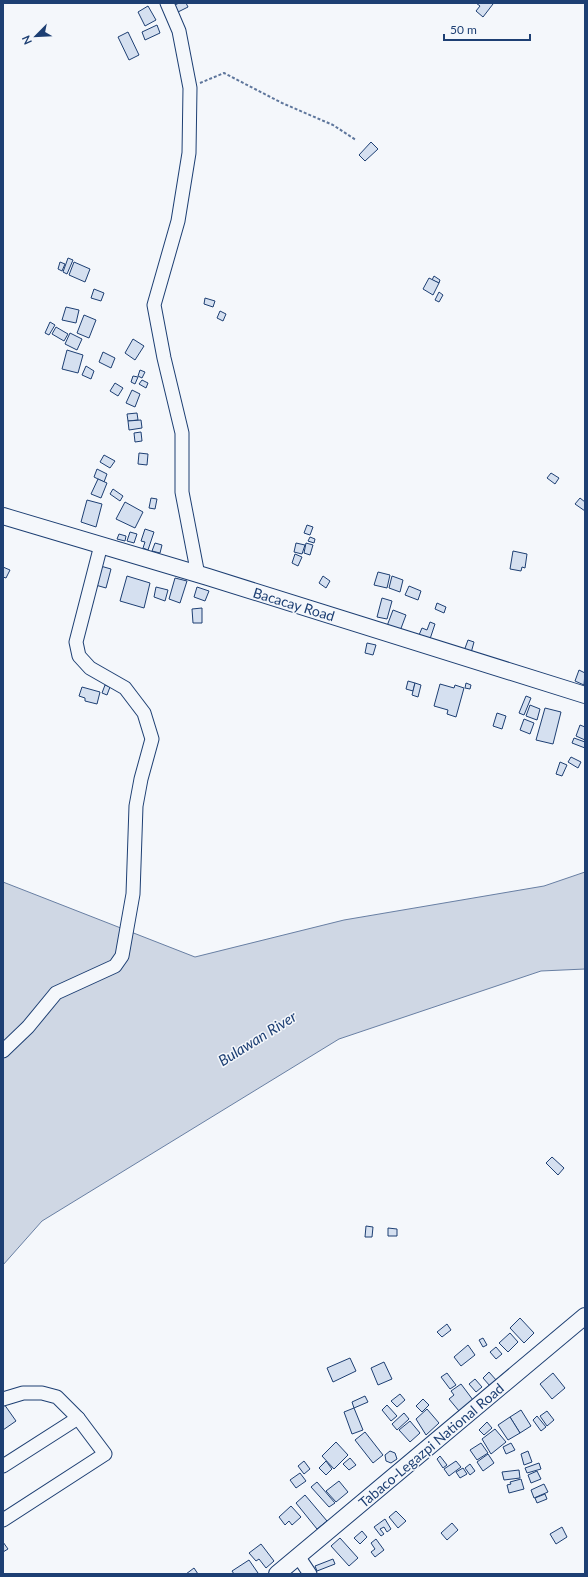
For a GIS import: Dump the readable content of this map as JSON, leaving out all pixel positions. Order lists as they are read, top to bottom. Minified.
{"streets":{"main road":["Bacacay Road","Tabaco-Legazpi National Road"]},"water":["Bulawan River"],"scale_bar":"50 m","north":"bottom left"}
